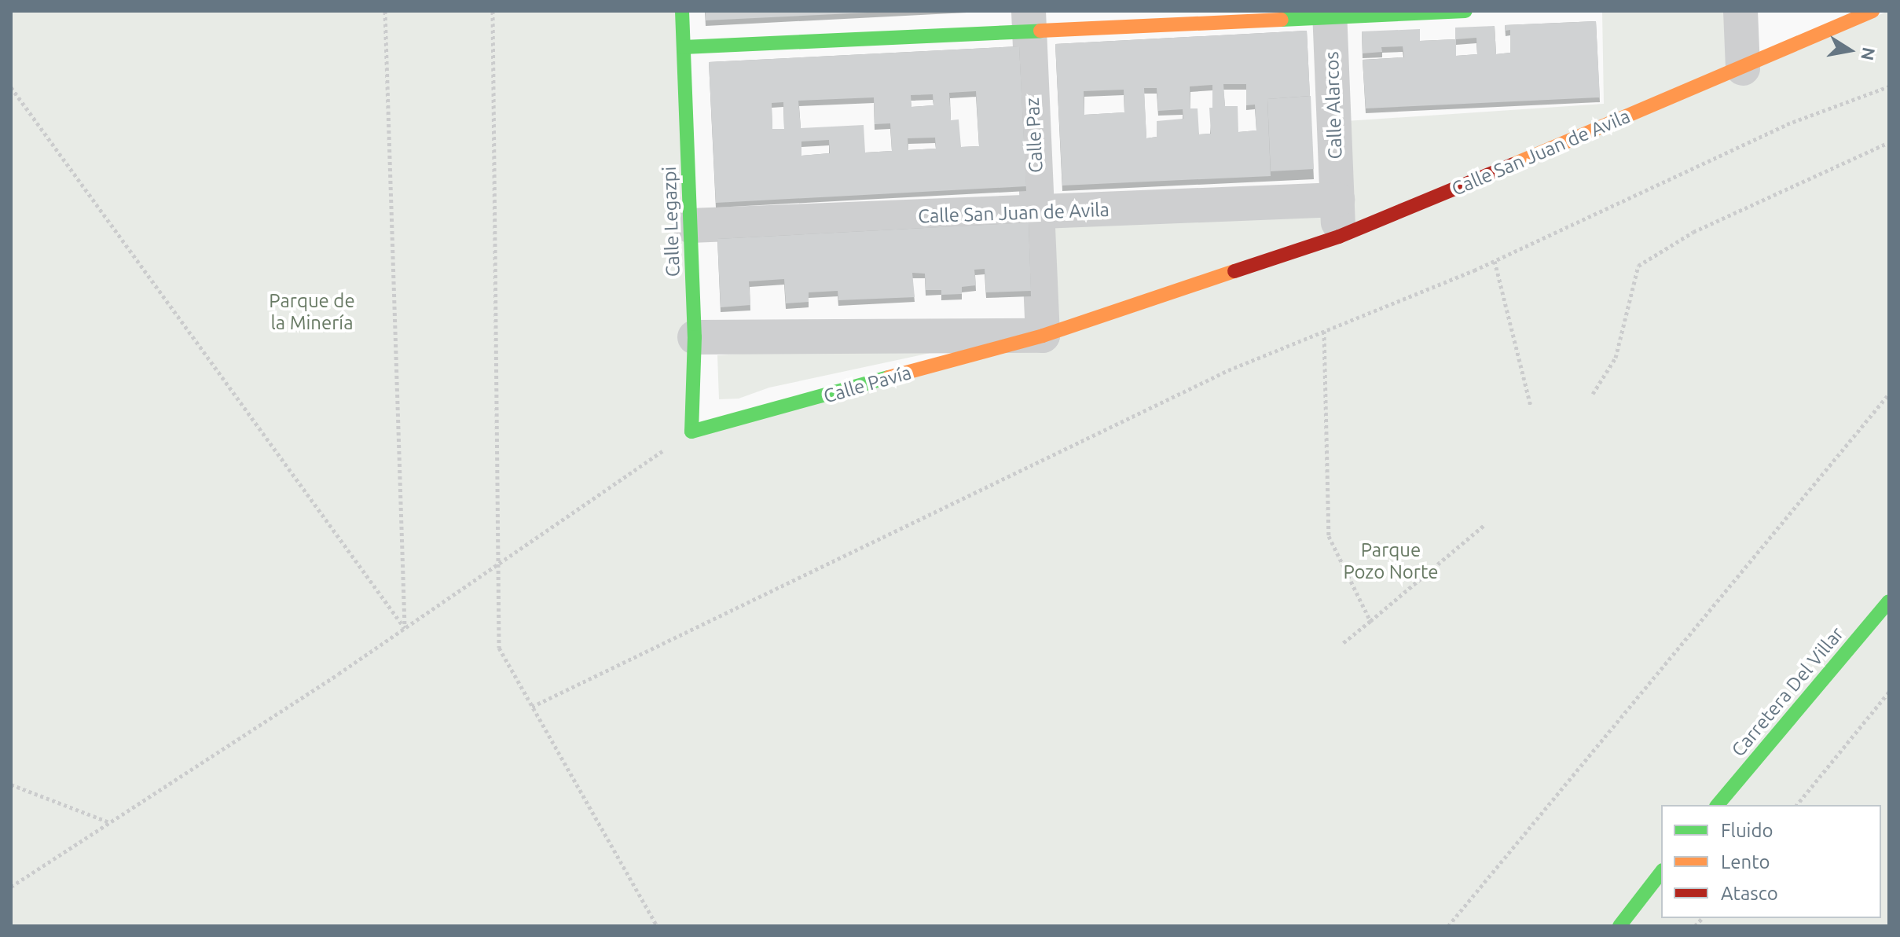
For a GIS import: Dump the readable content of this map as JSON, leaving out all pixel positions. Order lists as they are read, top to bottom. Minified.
{"streets":{"street":["Calle Alarcos","Calle Paz","Calle San Juan de Avila","Calle Legazpi","Calle Pavía","Carretera Del Villar"]},"crossings":[["Calle Alarcos","Calle San Juan de Avila"],["Calle Alarcos","Calle Pavía"],["Calle Paz","Calle San Juan de Avila"],["Calle Paz","Calle Pavía"],["Calle San Juan de Avila","Calle Legazpi"],["Calle San Juan de Avila","Calle Pavía"],["Calle Legazpi","Calle Pavía"]],"parks":["Parque de la Minería","Parque Pozo Norte"],"legend":["Fluido","Lento","Atasco"],"north":"right"}
